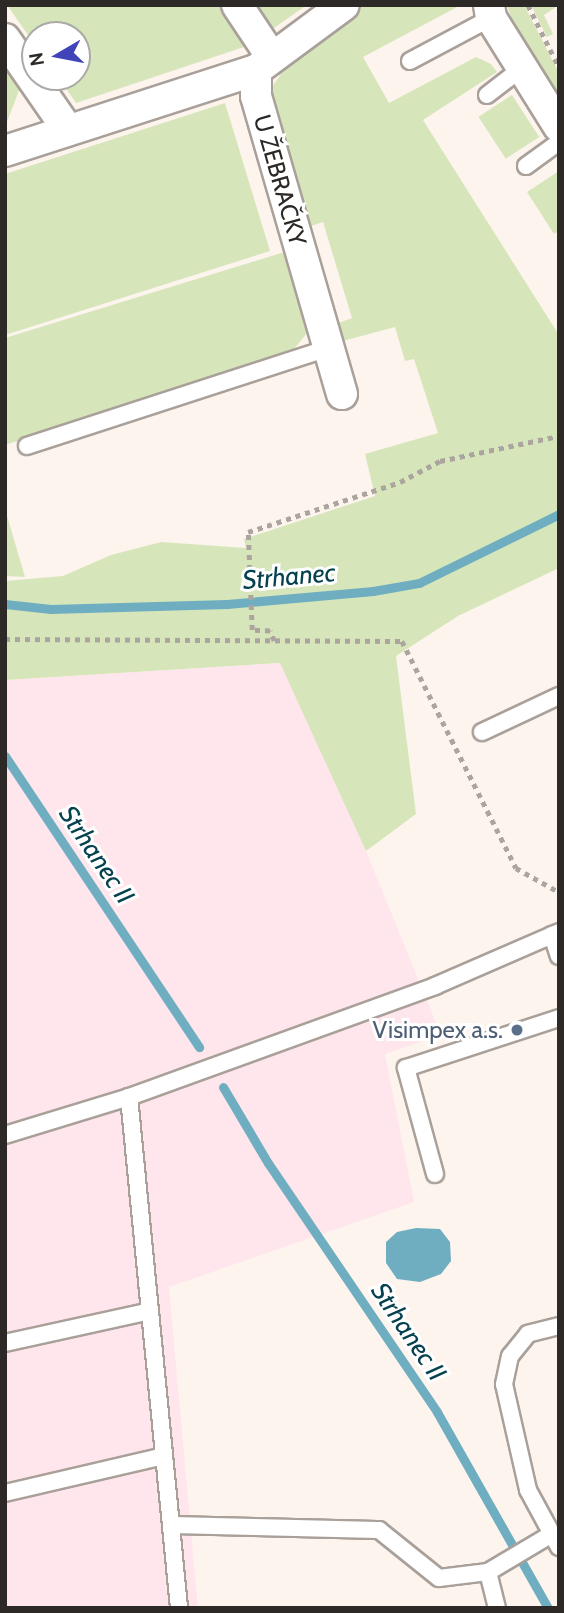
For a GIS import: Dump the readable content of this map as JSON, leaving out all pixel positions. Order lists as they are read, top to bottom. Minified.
{"streets":{"street":["U ŽEBRAČKY"]},"water":["Strhanec","Strhanec II"],"places":["Visimpex a.s."],"north":"left"}
